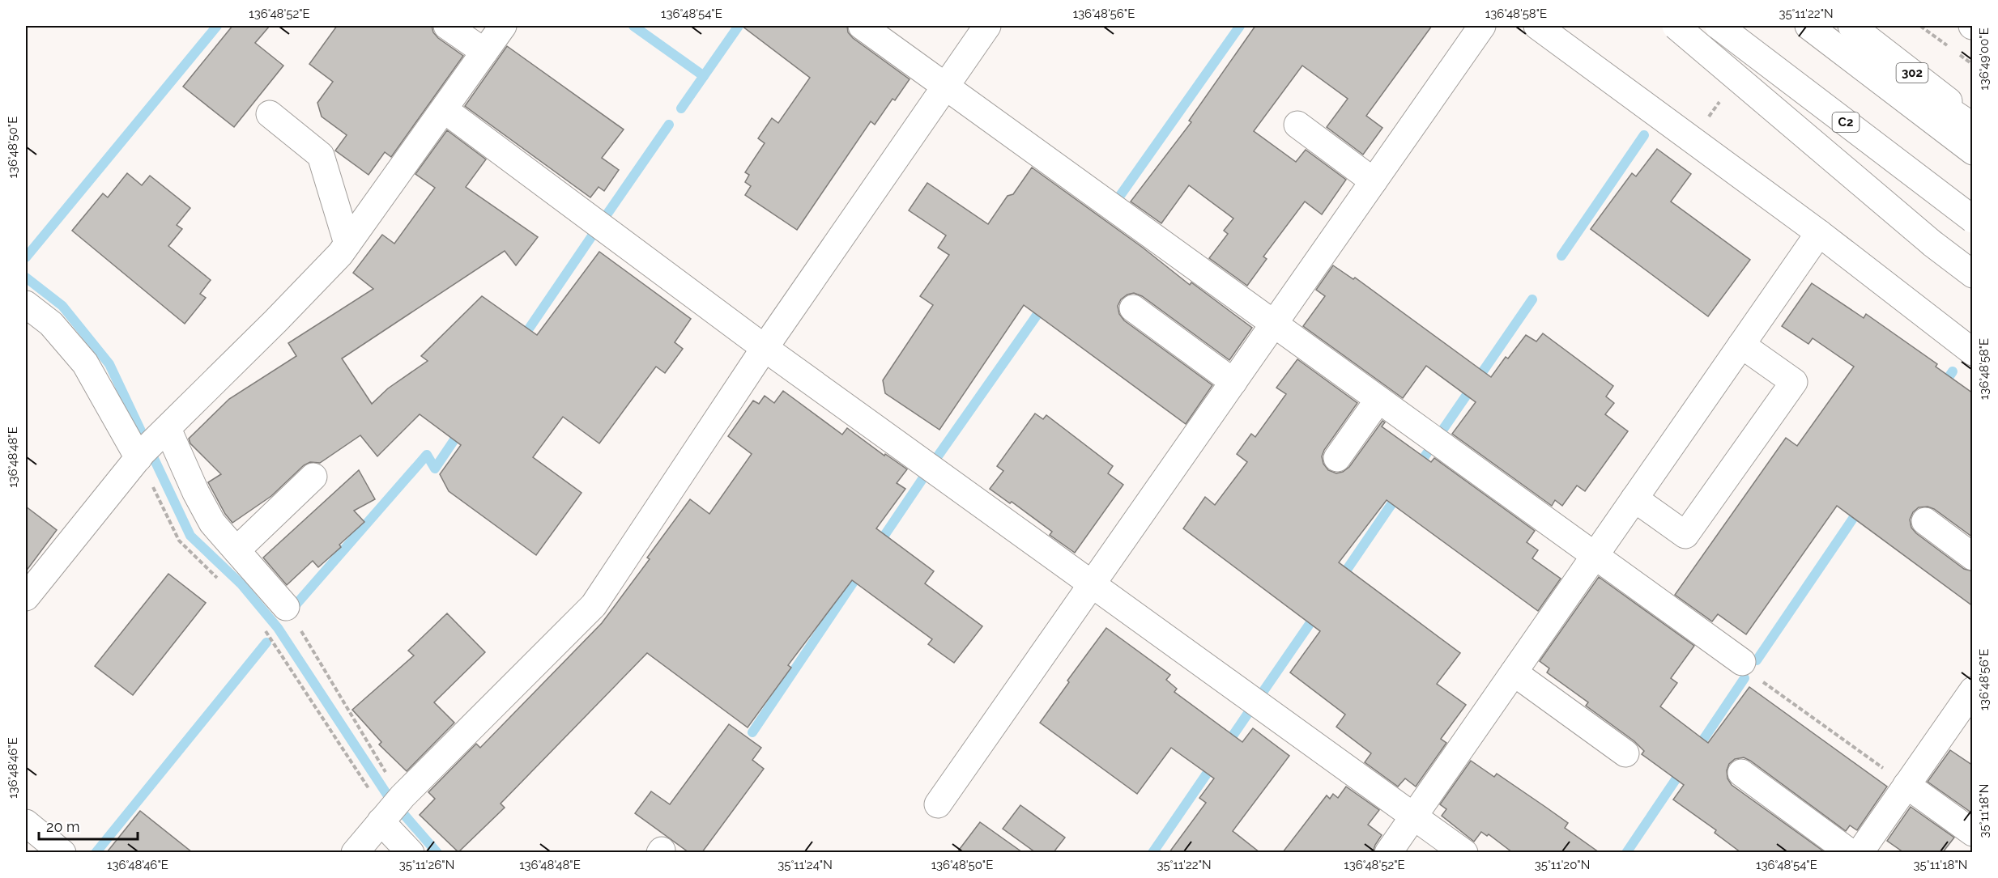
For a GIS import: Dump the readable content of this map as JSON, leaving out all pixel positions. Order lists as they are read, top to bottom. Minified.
{"streets":{"main road":["302","C2"]},"scale_bar":"20 m","coordinates":["136°48'52\"E","136°48'54\"E","136°48'56\"E","136°48'58\"E","35°11'22\"N","136°49'00\"E","136°48'50\"E","136°48'48\"E","136°48'46\"E","35°11'18\"N","35°11'26\"N","35°11'24\"N","35°11'20\"N"]}
